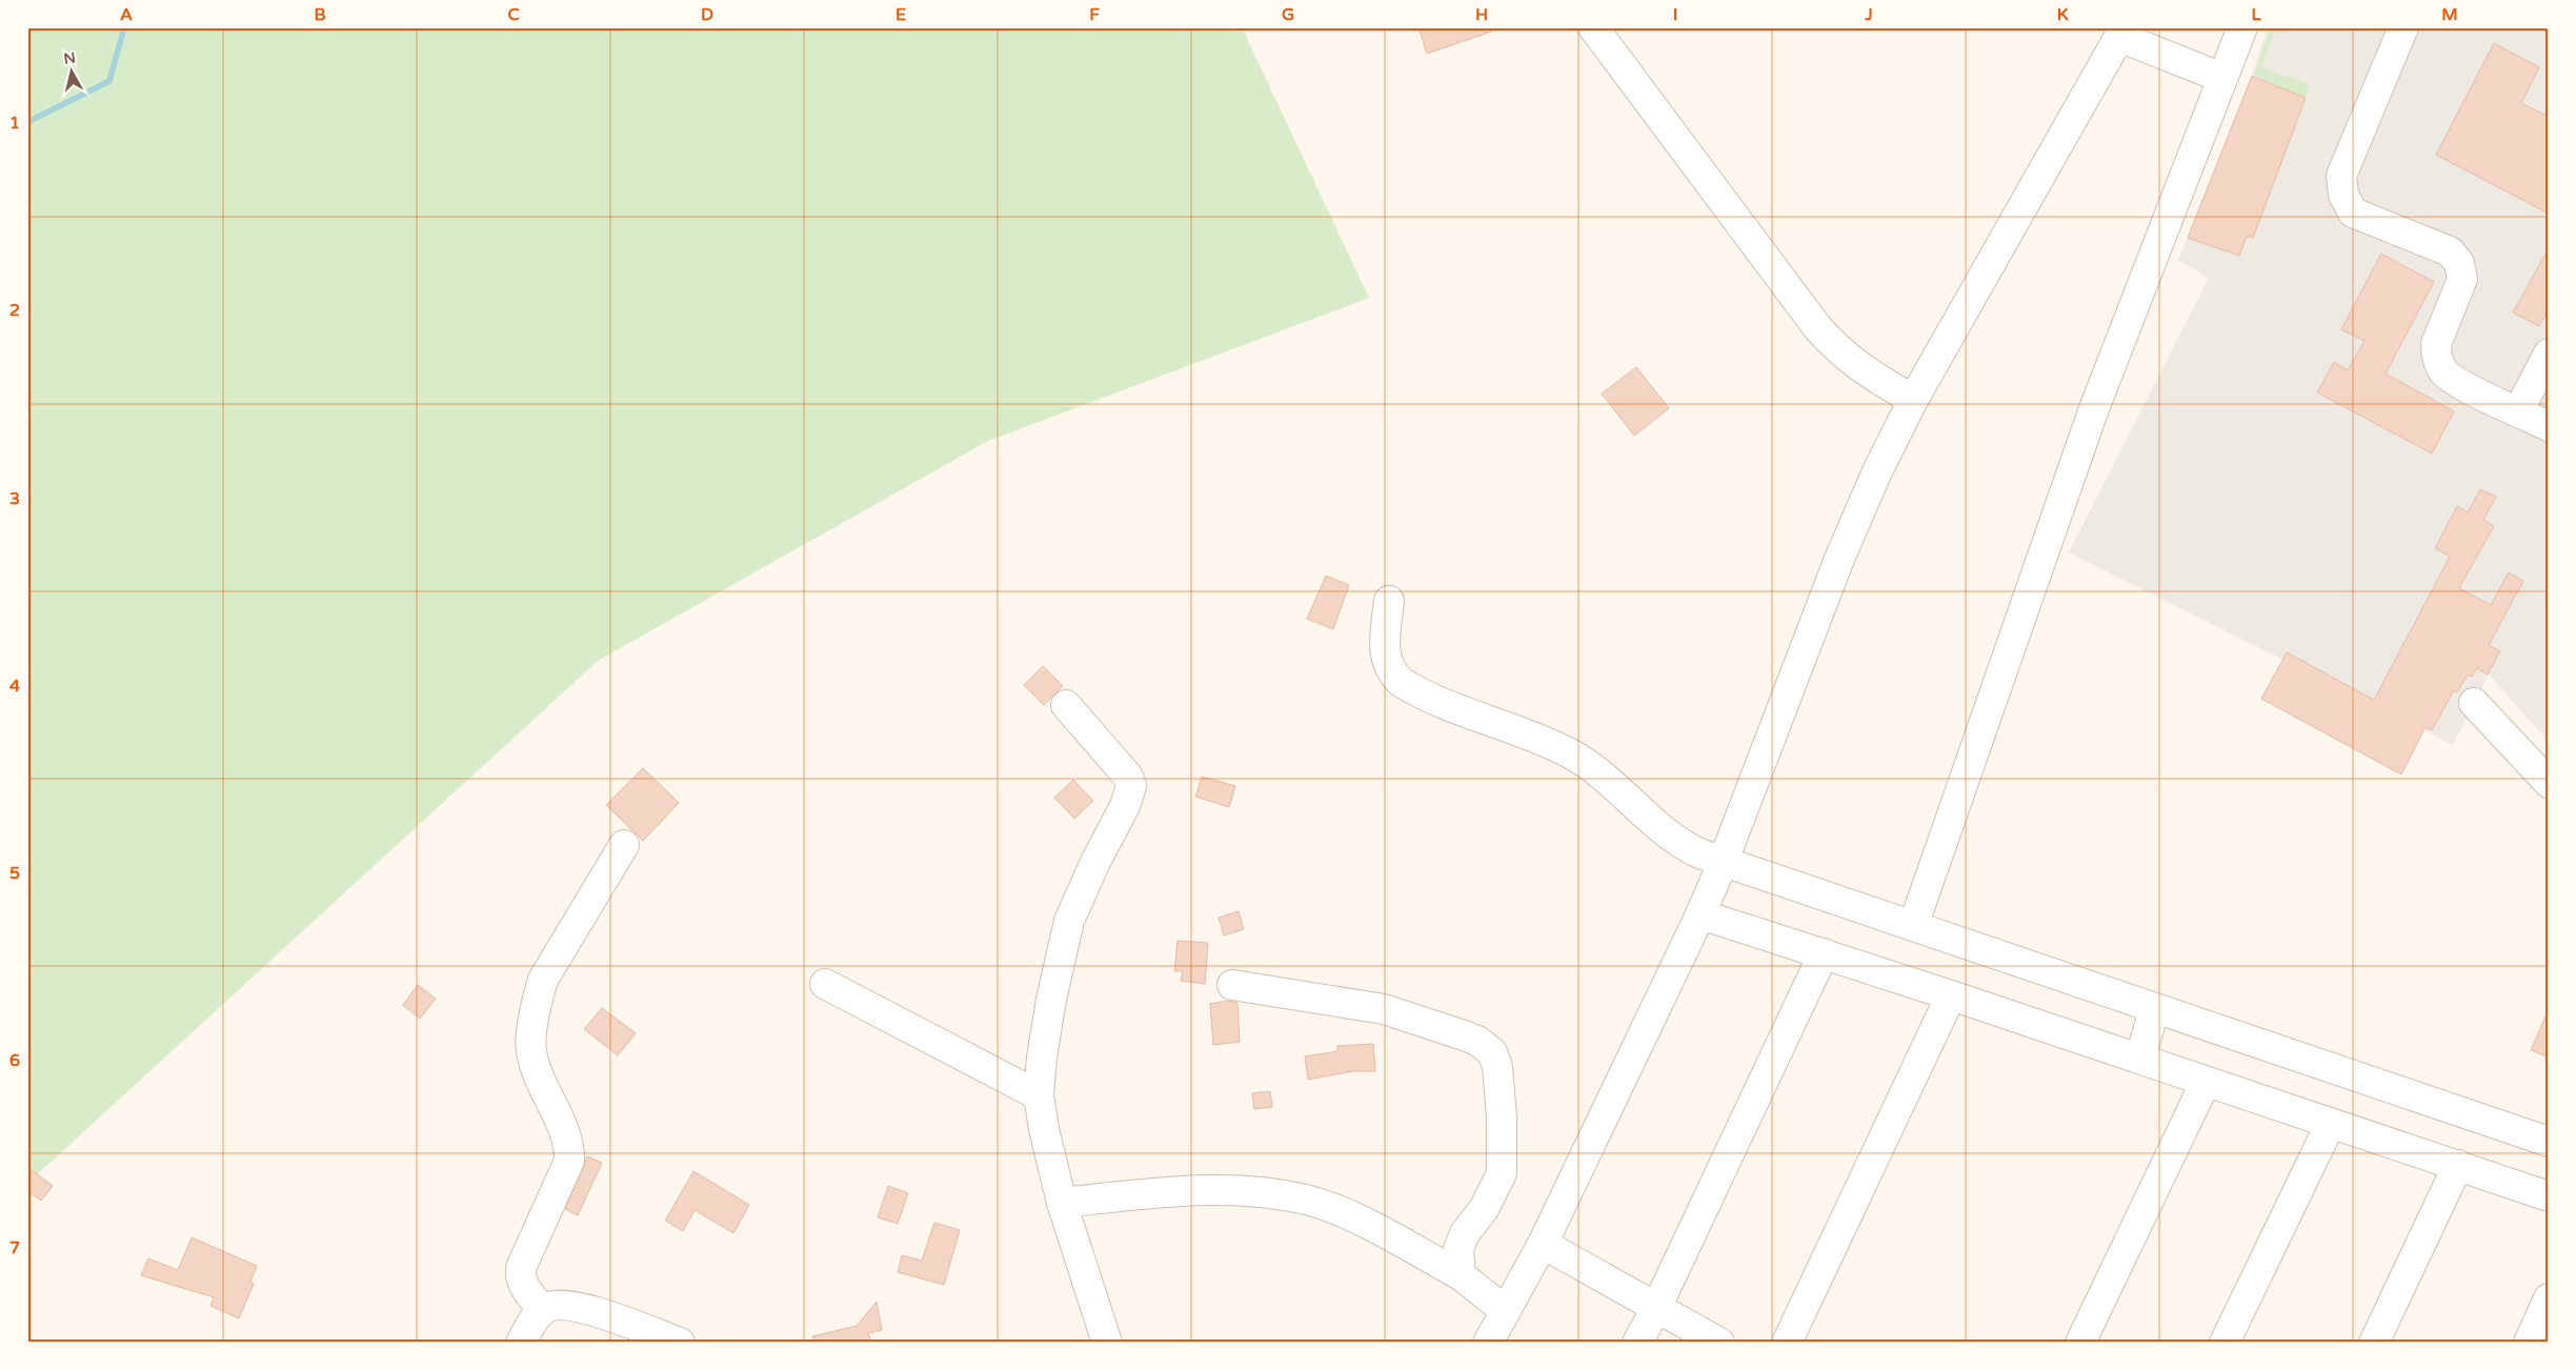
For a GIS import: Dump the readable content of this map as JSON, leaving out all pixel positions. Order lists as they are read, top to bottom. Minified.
{"north":"top","grid":{"columns":["A","B","C","D","E","F","G","H","I","J","K","L","M"],"rows":["1","2","3","4","5","6","7"]}}
